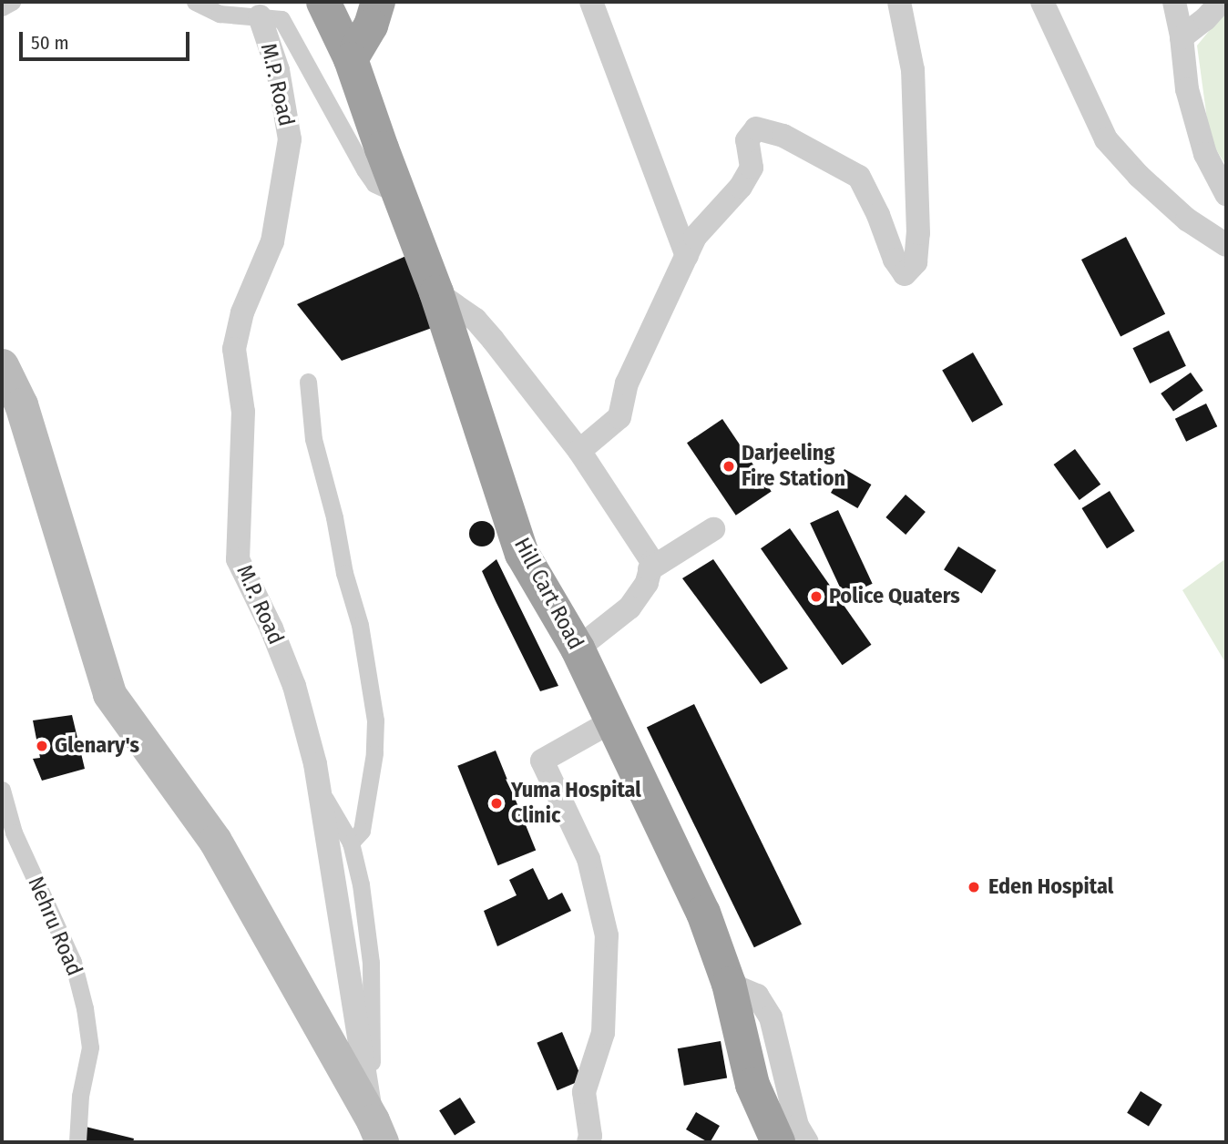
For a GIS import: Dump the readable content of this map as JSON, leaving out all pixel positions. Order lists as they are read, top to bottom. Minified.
{"streets":{"highway":["Hill Cart Road"],"street":["M.P. Road","Nehru Road"]},"places":["Darjeeling Fire Station","Police Quaters","Glenary's","Yuma Hospital Clinic","Eden Hospital"],"scale_bar":"50 m"}
